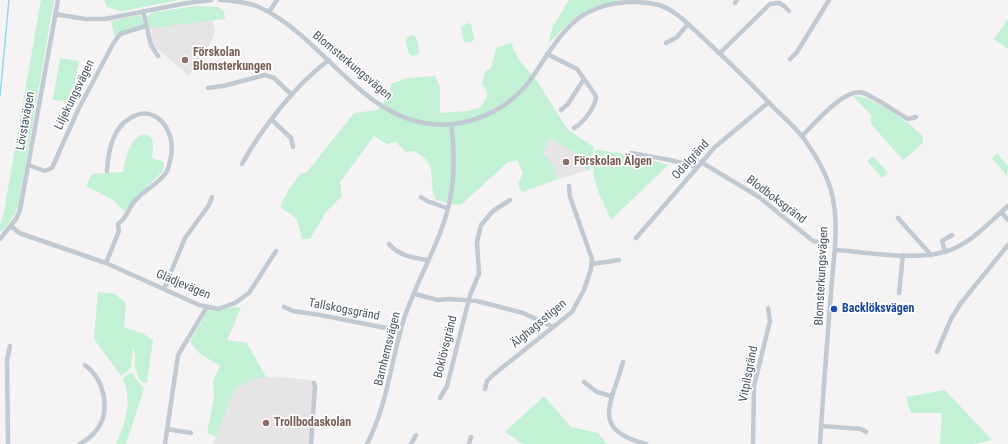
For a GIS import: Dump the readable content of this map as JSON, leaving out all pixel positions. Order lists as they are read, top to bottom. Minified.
{"streets":{"street":["Blomsterkungsvägen","Liljekungsvägen","Lövstavägen","Odalgränd","Blodboksgränd","Glädjevägen","Tallskogsgränd","Älghagsstigen","Boklövsgränd","Barnhemsvägen","Vitpilsgränd"]},"crossings":[["Blomsterkungsvägen","Odalgränd"],["Blomsterkungsvägen","Barnhemsvägen"],["Liljekungsvägen","Lövstavägen"],["Lövstavägen","Glädjevägen"],["Odalgränd","Blodboksgränd"],["Tallskogsgränd","Barnhemsvägen"]],"places":["Förskolan Blomsterkungen","Förskolan Älgen","Backlöksvägen","Trollbodaskolan"]}
